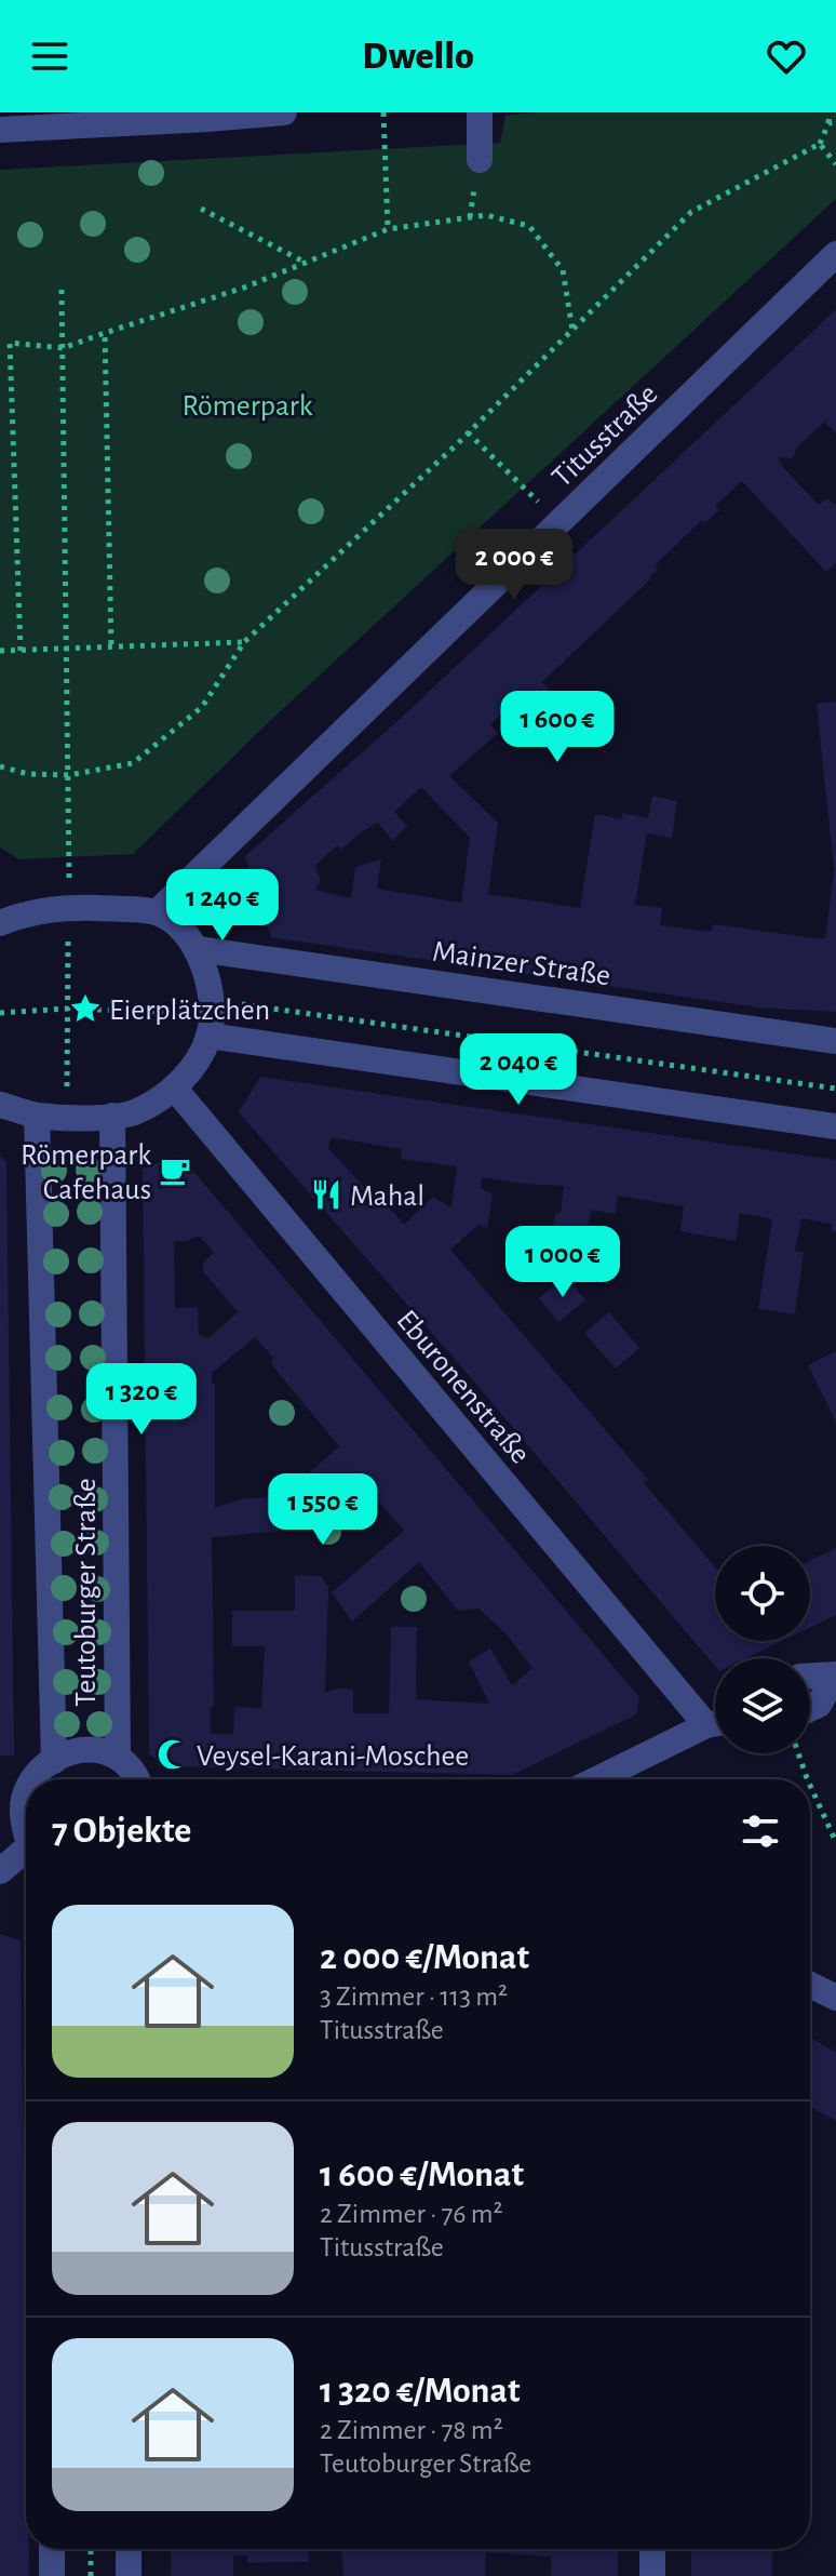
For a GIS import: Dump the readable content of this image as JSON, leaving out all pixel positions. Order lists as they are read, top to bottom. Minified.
{"streets":{"street":["Titusstraße","Mainzer Straße","Eburonenstraße","Teutoburger Straße"]},"parks":["Römerpark"],"places":{"place":["Eierplätzchen"],"cafe":["Römerpark Cafehaus"],"restaurant":["Mahal"],"mosque":["Veysel-Karani-Moschee"]},"page":{"header":"Dwello","price":["2 000 €","1 600 €","1 240 €","2 040 €","1 000 €","1 320 €","1 550 €"],"heading":"7 Objekte","list":[{"name":"2 000 €/Monat","note":"3 Zimmer · 113 m² · Titusstraße"},{"name":"1 600 €/Monat","note":"2 Zimmer · 76 m² · Titusstraße"},{"name":"1 320 €/Monat","note":"2 Zimmer · 78 m² · Teutoburger Straße"}]}}
